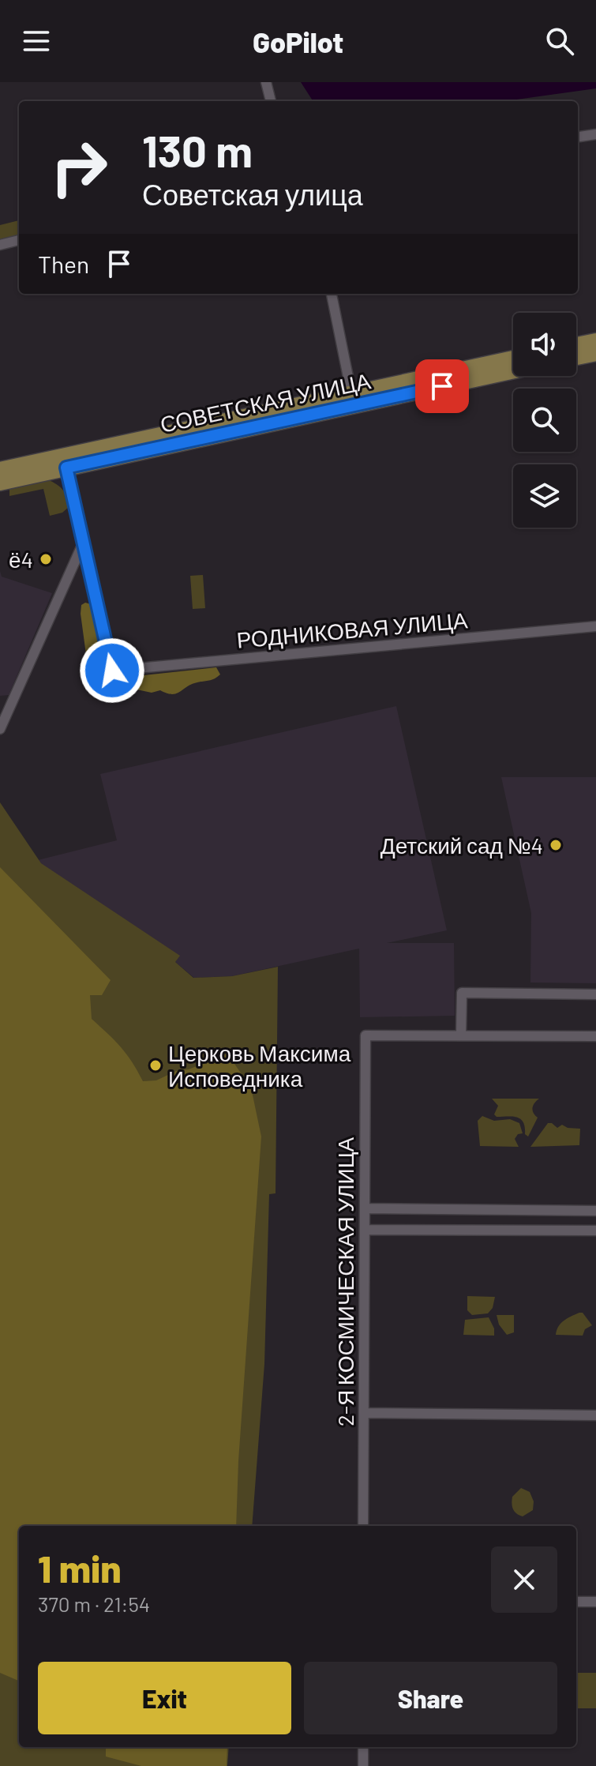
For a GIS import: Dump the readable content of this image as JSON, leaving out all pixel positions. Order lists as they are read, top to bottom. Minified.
{"streets":{"main road":["СОВЕТСКАЯ УЛИЦА"],"street":["РОДНИКОВАЯ УЛИЦА","2-Я КОСМИЧЕСКАЯ УЛИЦА"]},"places":["ё4","Детский сад №4","Церковь Максима Исповедника"],"page":{"header":"GoPilot","turn":["130 m","Советская улица"],"then":"Then","heading":["1 min","370 m · 21:54"],"buttons":["Exit","Share"]}}
